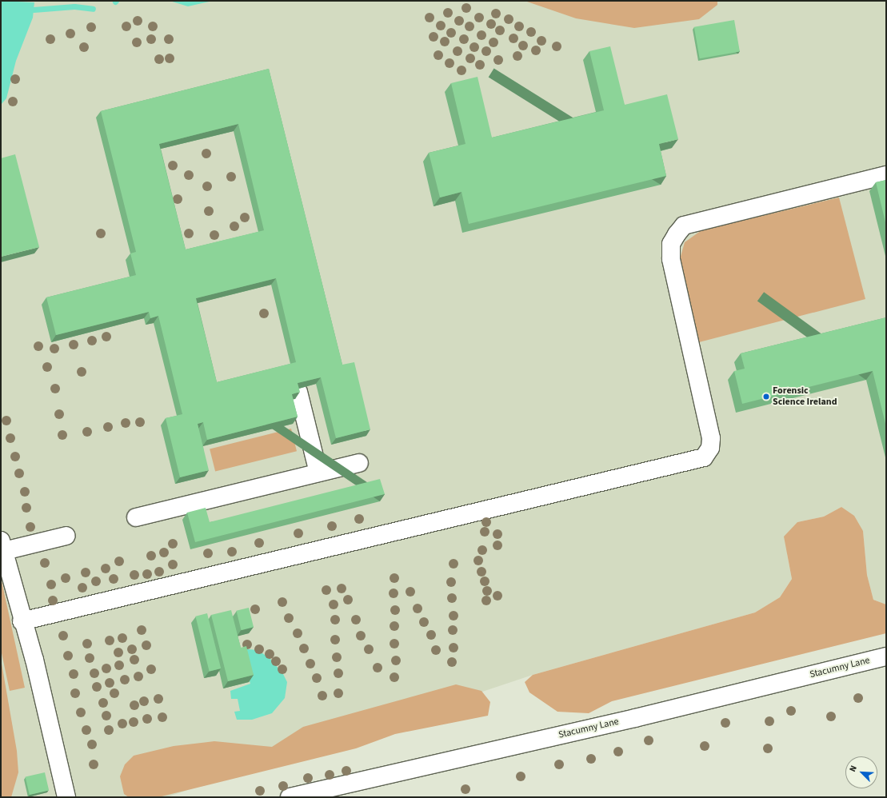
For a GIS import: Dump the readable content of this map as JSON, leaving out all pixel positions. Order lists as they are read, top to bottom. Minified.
{"streets":{"street":["Stacumny Lane"]},"places":["Forensic Science Ireland"],"north":"top left"}
